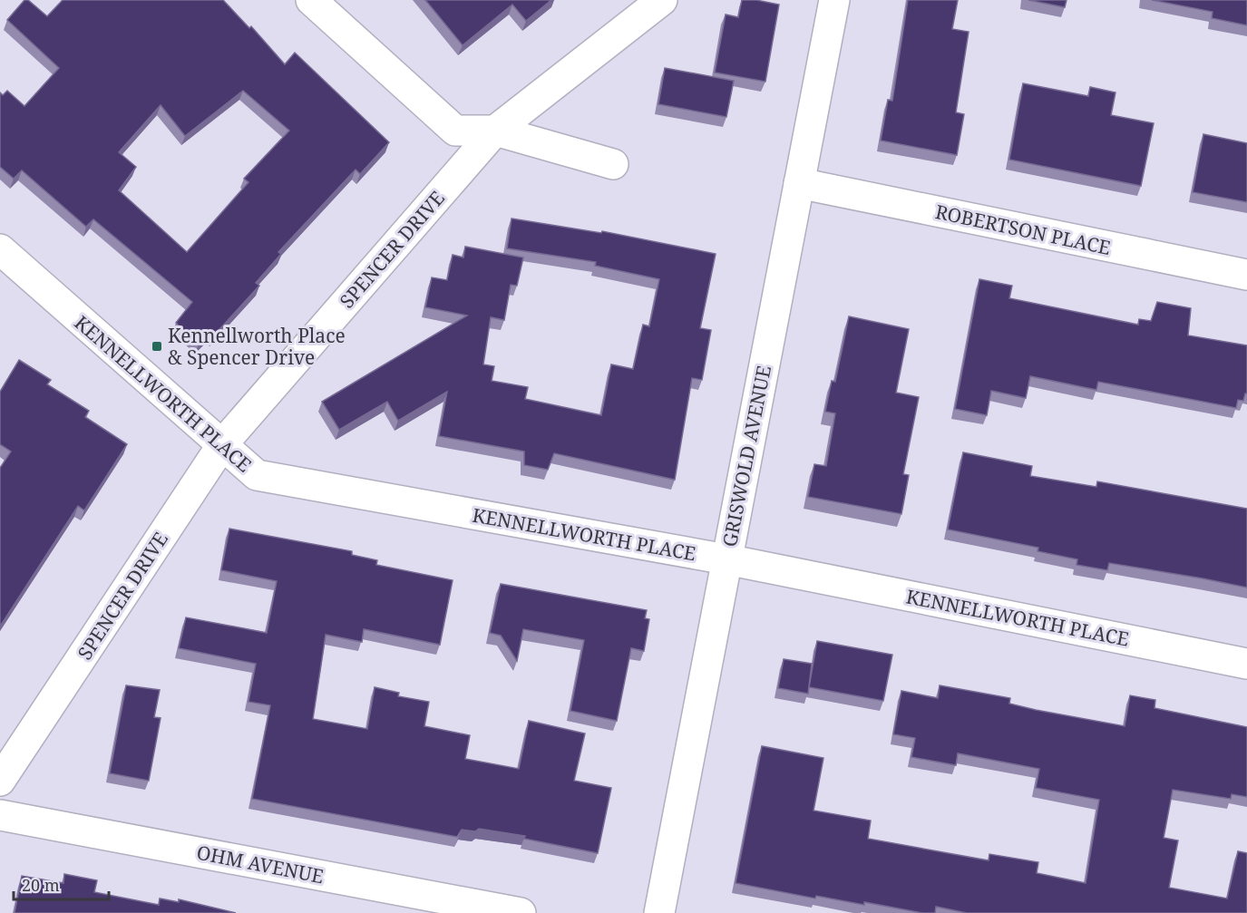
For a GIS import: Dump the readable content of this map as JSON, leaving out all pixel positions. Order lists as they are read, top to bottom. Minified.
{"streets":{"street":["ROBERTSON PLACE","SPENCER DRIVE","KENNELLWORTH PLACE","GRISWOLD AVENUE","OHM AVENUE"]},"crossings":[["ROBERTSON PLACE","GRISWOLD AVENUE"],["SPENCER DRIVE","KENNELLWORTH PLACE"],["KENNELLWORTH PLACE","GRISWOLD AVENUE"]],"places":{"transit":["Kennellworth Place & Spencer Drive"]},"scale_bar":"20 m"}
